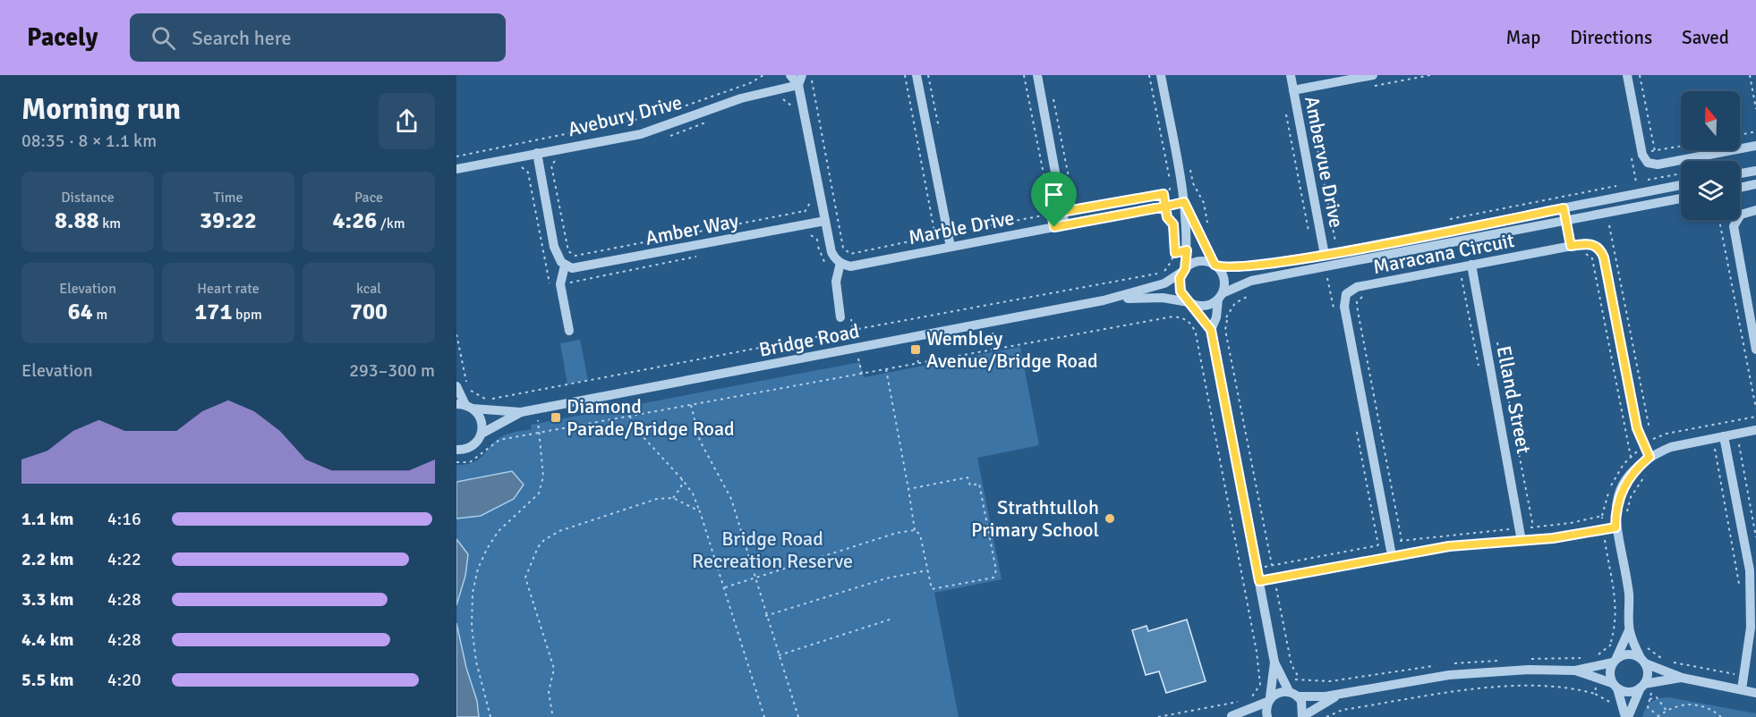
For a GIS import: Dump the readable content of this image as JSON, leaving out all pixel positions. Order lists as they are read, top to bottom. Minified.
{"streets":{"street":["Avebury Drive","Ambervue Drive","Marble Drive","Amber Way","Maracana Circuit","Bridge Road","Elland Street"]},"crossings":[["Maracana Circuit","Elland Street"]],"parks":["Bridge Road Recreation Reserve"],"places":{"transit":["Wembley Avenue/Bridge Road","Diamond Parade/Bridge Road"],"other":["Strathtulloh Primary School"]},"north":"top","page":{"header":"Pacely","search":"Search here","nav":["Map","Directions","Saved"],"heading":["Morning run","08:35 · 8 × 1.1 km"],"stats":[["Distance","8.88 km"],["Time","39:22"],["Pace","4:26 /km"],["Elevation","64 m"],["Heart rate","171 bpm"],["kcal","700"]],"chart":["Elevation","293–300 m"],"list":[{"name":"1.1 km","note":"4:16"},{"name":"2.2 km","note":"4:22"},{"name":"3.3 km","note":"4:28"},{"name":"4.4 km","note":"4:28"},{"name":"5.5 km","note":"4:20"}]}}
